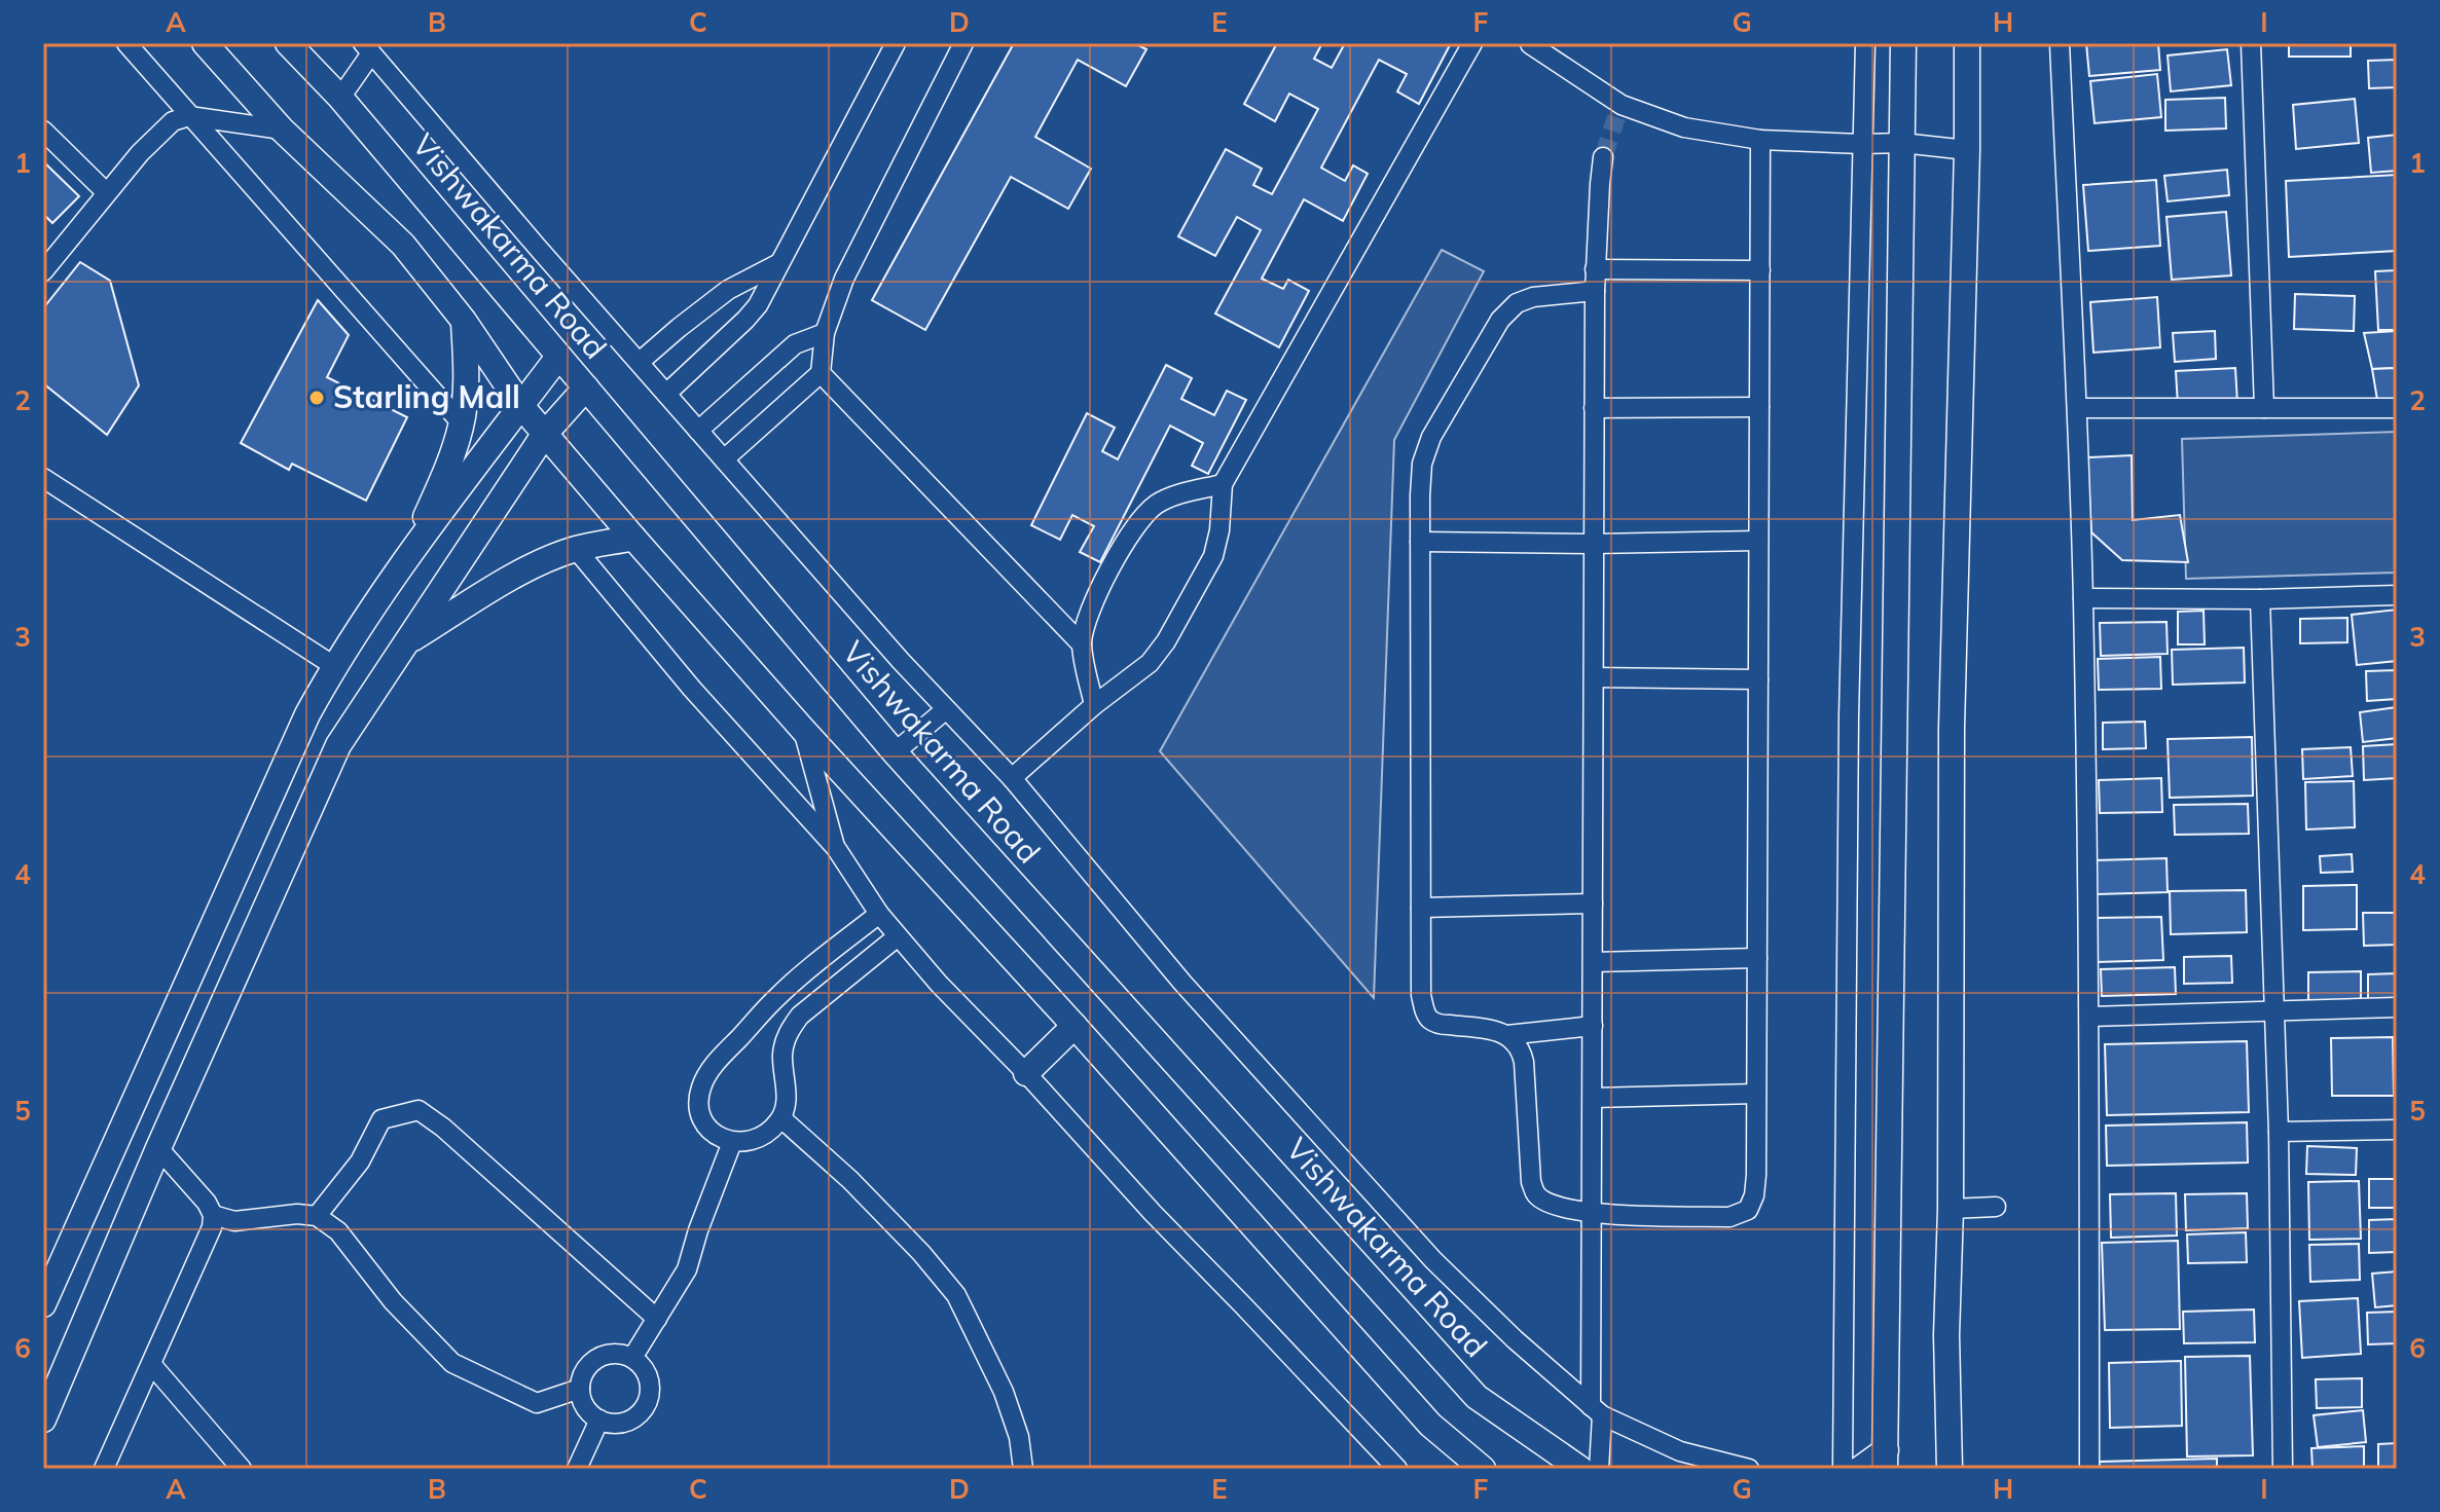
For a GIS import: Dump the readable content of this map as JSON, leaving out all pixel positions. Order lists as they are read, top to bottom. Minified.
{"streets":{"street":["Vishwakarma Road"]},"places":["Starling Mall"],"grid":{"columns":["A","B","C","D","E","F","G","H","I"],"rows":["1","2","3","4","5","6"]}}
